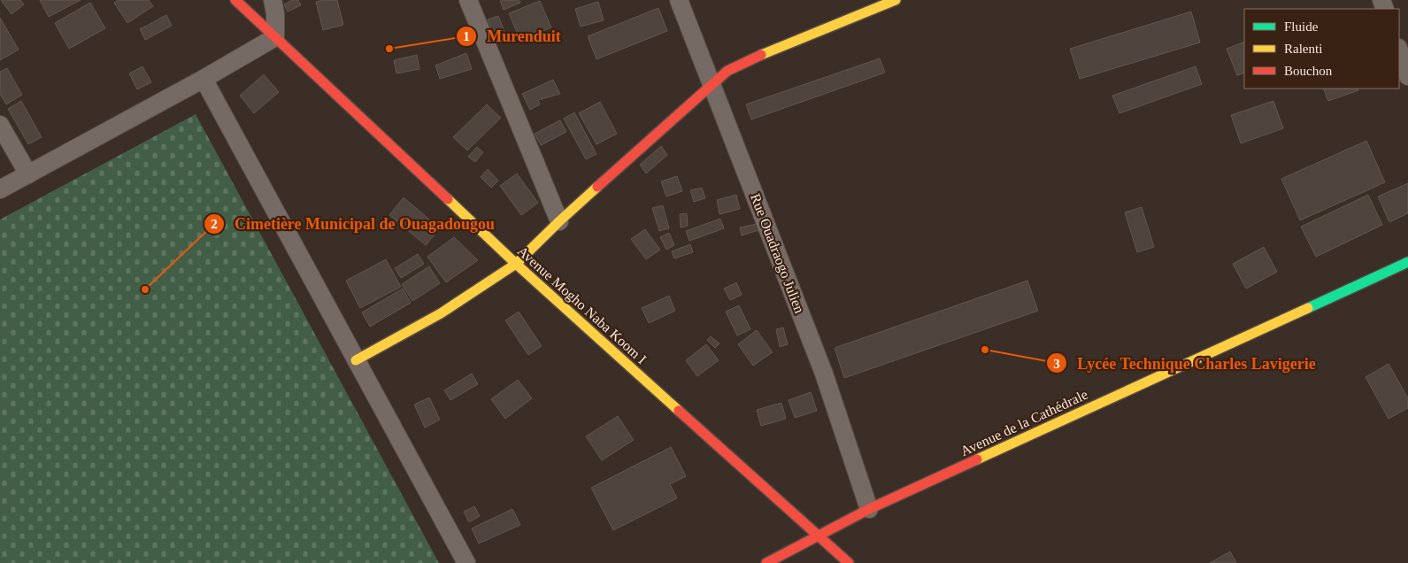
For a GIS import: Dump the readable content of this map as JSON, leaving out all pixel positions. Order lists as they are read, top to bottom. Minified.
{"streets":{"street":["Rue Ouadraogo Julien","Avenue Mogho Naba Koom I","Avenue de la Cathédrale"]},"crossings":[["Rue Ouadraogo Julien","Avenue de la Cathédrale"],["Avenue Mogho Naba Koom I","Avenue de la Cathédrale"]],"places":["Murenduit","Cimetière Municipal de Ouagadougou","Lycée Technique Charles Lavigerie"],"legend":["Fluide","Ralenti","Bouchon"]}
